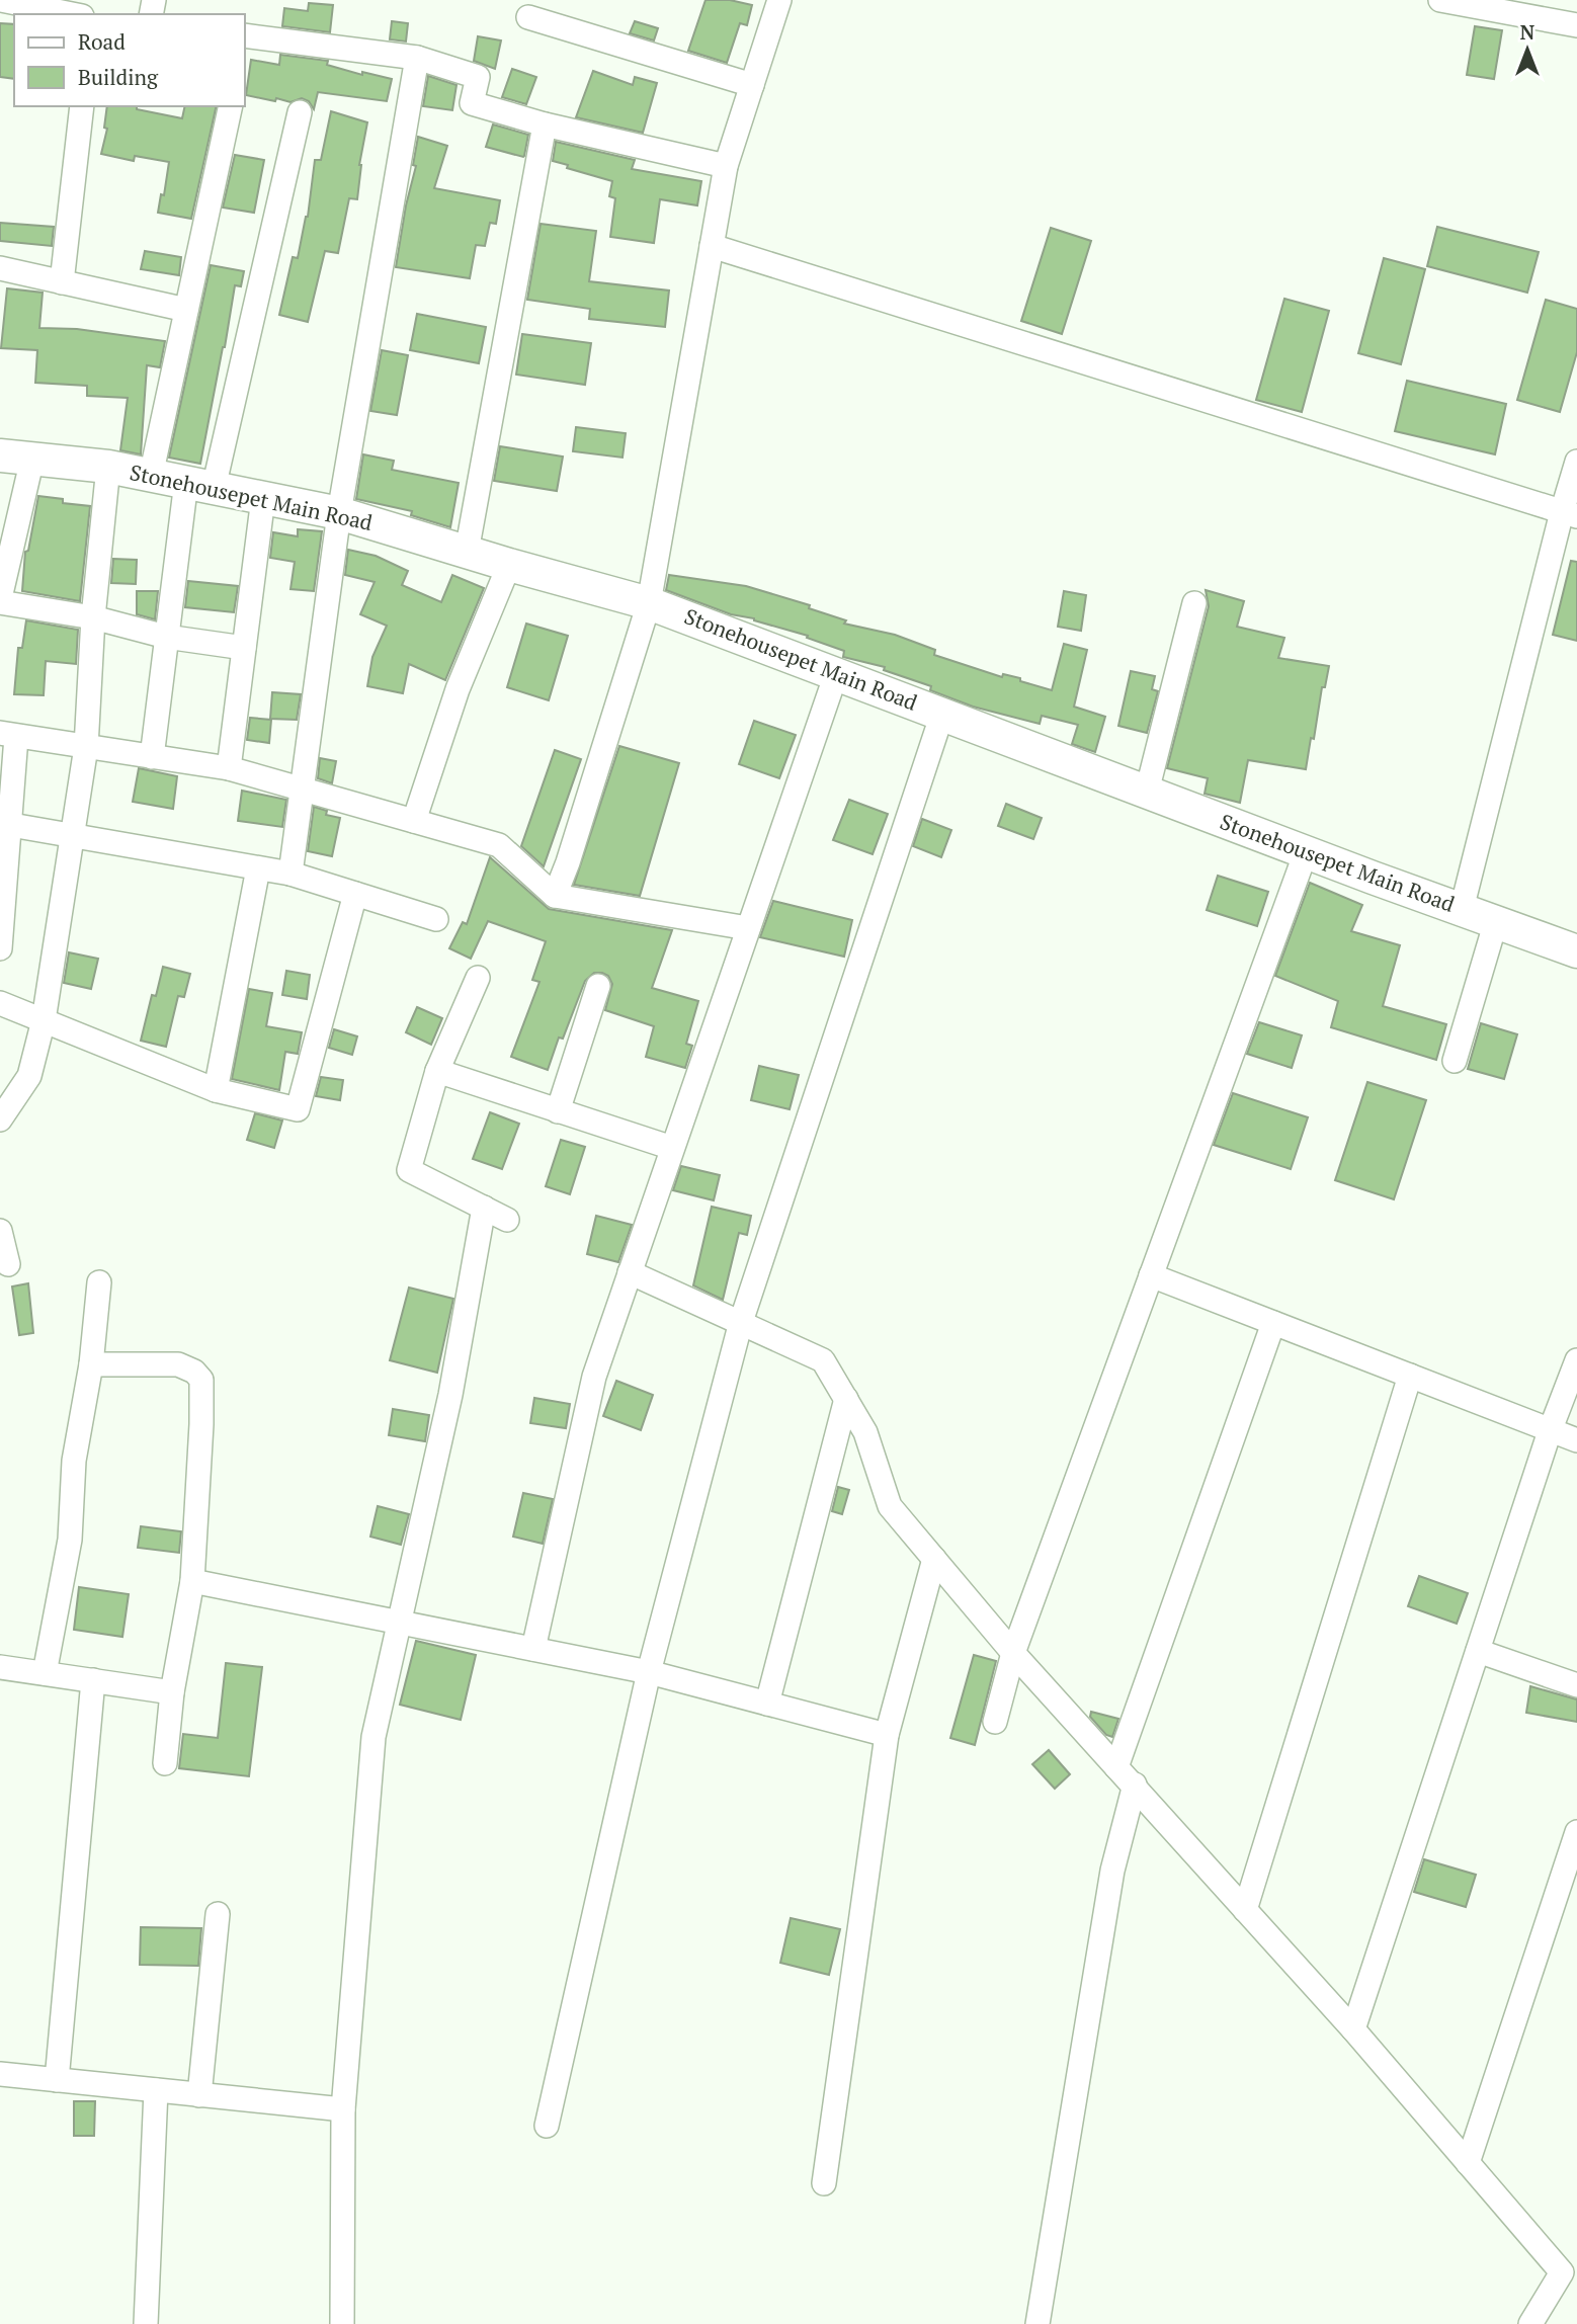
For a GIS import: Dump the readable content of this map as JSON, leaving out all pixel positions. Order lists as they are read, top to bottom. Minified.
{"streets":{"main road":["Stonehousepet Main Road"]},"legend":["Road","Building"],"north":"top"}
